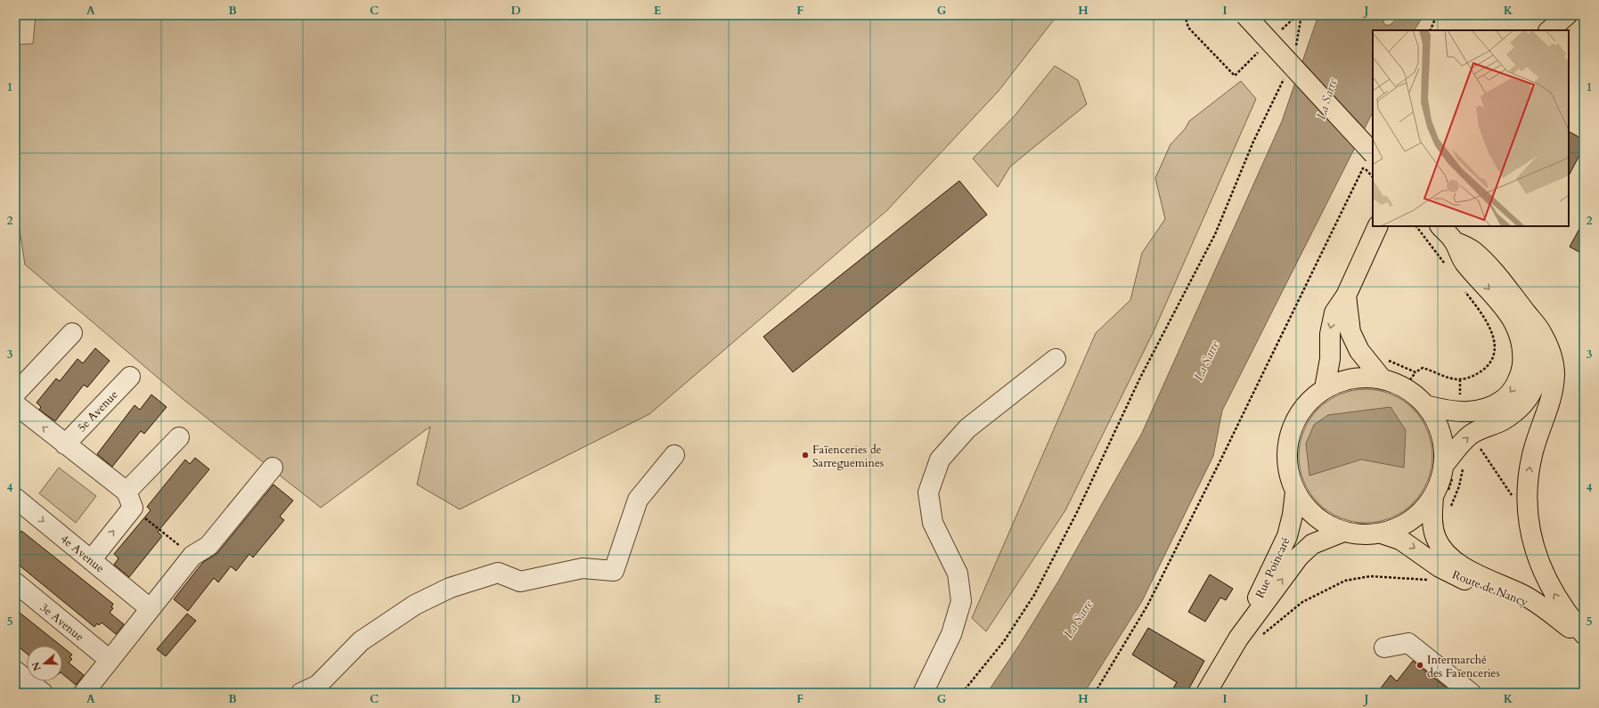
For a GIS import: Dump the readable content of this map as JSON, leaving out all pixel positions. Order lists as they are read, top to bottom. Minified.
{"streets":{"main road":["Rue Poincaré","Route de Nancy"],"street":["5e Avenue","4e Avenue","3e Avenue"]},"water":["La Sarre"],"places":["Faïenceries de Sarreguemines","Intermarché des Faïenceries"],"north":"left","grid":{"columns":["A","B","C","D","E","F","G","H","I","J","K"],"rows":["1","2","3","4","5"]}}
